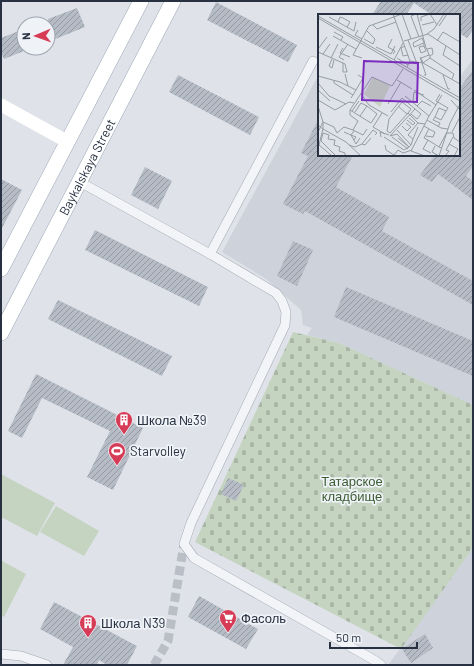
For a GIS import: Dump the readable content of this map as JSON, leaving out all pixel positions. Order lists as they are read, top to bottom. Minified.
{"streets":{"main road":["Baykalskaya Street"]},"parks":["Татарское кладбище"],"places":{"building":["Школа №39","Школа N39"],"sports":["Starvolley"],"supermarket":["Фасоль"]},"scale_bar":"50 m","north":"left"}
